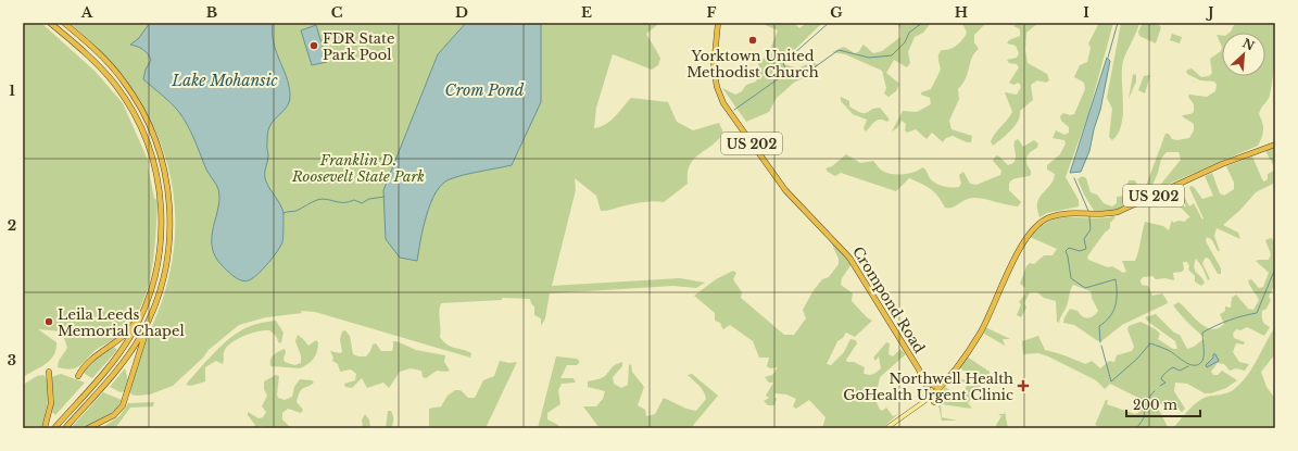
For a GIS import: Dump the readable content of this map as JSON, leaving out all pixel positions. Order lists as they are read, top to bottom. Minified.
{"streets":{"highway":["US 202","Crompond Road"]},"crossings":[["US 202","Crompond Road"]],"water":["Lake Mohansic","Crom Pond"],"parks":["Franklin D. Roosevelt State Park"],"places":{"other":["Yorktown United Methodist Church","FDR State Park Pool","Leila Leeds Memorial Chapel"],"health":["Northwell Health GoHealth Urgent Clinic"]},"scale_bar":"200 m","north":"top right","grid":{"columns":["A","B","C","D","E","F","G","H","I","J"],"rows":["1","2","3"]}}
